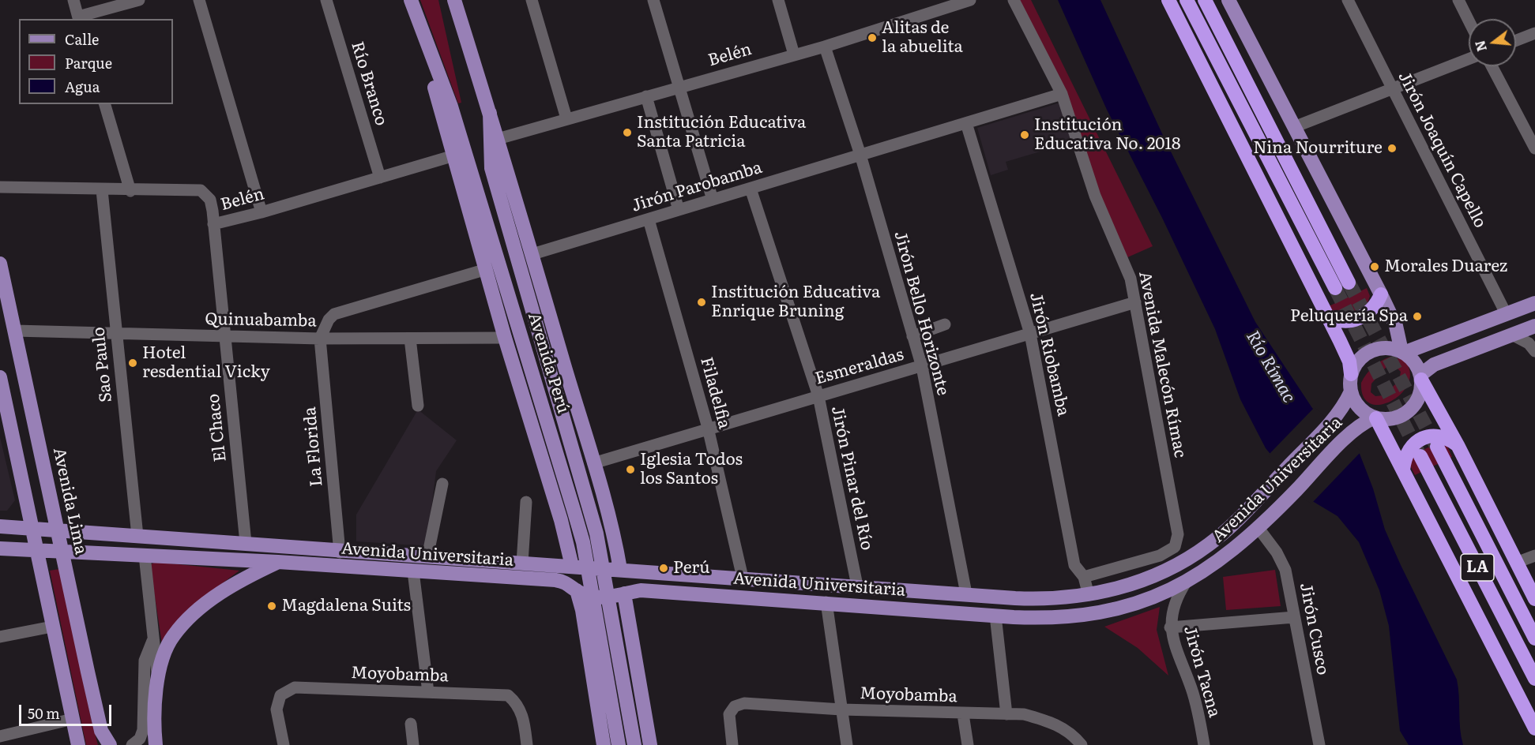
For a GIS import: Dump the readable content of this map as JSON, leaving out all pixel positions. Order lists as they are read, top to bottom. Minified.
{"streets":{"highway":["LA"],"main road":["Avenida Perú","Avenida Universitaria","Avenida Lima"],"street":["Belén","Río Branco","Jirón Joaquín Capello","Jirón Parobamba","Jirón Bello Horizonte","Quinuabamba","Jirón Riobamba","Sao Paulo","Avenida Malecón Rímac","Esmeraldas","Filadelfia","El Chaco","La Florida","Jirón Pinar del Río","Jirón Cusco","Jirón Tacna","Moyobamba"]},"crossings":[["Belén","Río Branco"],["Belén","Jirón Bello Horizonte"],["Belén","Avenida Perú"],["Belén","Sao Paulo"],["Belén","El Chaco"],["Jirón Parobamba","Jirón Bello Horizonte"],["Jirón Parobamba","Jirón Riobamba"],["Jirón Parobamba","Avenida Perú"],["Jirón Parobamba","Avenida Malecón Rímac"],["Jirón Parobamba","Filadelfia"],["Jirón Parobamba","Jirón Pinar del Río"],["Jirón Bello Horizonte","Esmeraldas"],["Jirón Bello Horizonte","Avenida Universitaria"],["Quinuabamba","Avenida Perú"],["Quinuabamba","Sao Paulo"],["Quinuabamba","El Chaco"],["Quinuabamba","La Florida"],["Quinuabamba","Avenida Lima"],["Jirón Riobamba","Avenida Malecón Rímac"],["Jirón Riobamba","Esmeraldas"],["Jirón Riobamba","Avenida Universitaria"],["Avenida Perú","Esmeraldas"],["Avenida Perú","Avenida Universitaria"],["Sao Paulo","Avenida Universitaria"],["Avenida Malecón Rímac","Esmeraldas"],["Esmeraldas","Filadelfia"],["Esmeraldas","Jirón Pinar del Río"],["Filadelfia","Avenida Universitaria"],["El Chaco","Avenida Universitaria"],["La Florida","Avenida Universitaria"],["Jirón Pinar del Río","Avenida Universitaria"],["Avenida Universitaria","Avenida Lima"],["Avenida Universitaria","Jirón Cusco"],["Avenida Universitaria","Jirón Tacna"]],"water":["Río Rímac"],"places":["Alitas de la abuelita","Institución Educativa Santa Patricia","Institución Educativa No. 2018","Nina Nourriture","Morales Duarez","Institución Educativa Enrique Bruning","Peluquería Spa","Hotel resdential Vicky","Iglesia Todos los Santos","Perú","Magdalena Suits"],"legend":["Calle","Parque","Agua"],"scale_bar":"50 m","north":"left"}
